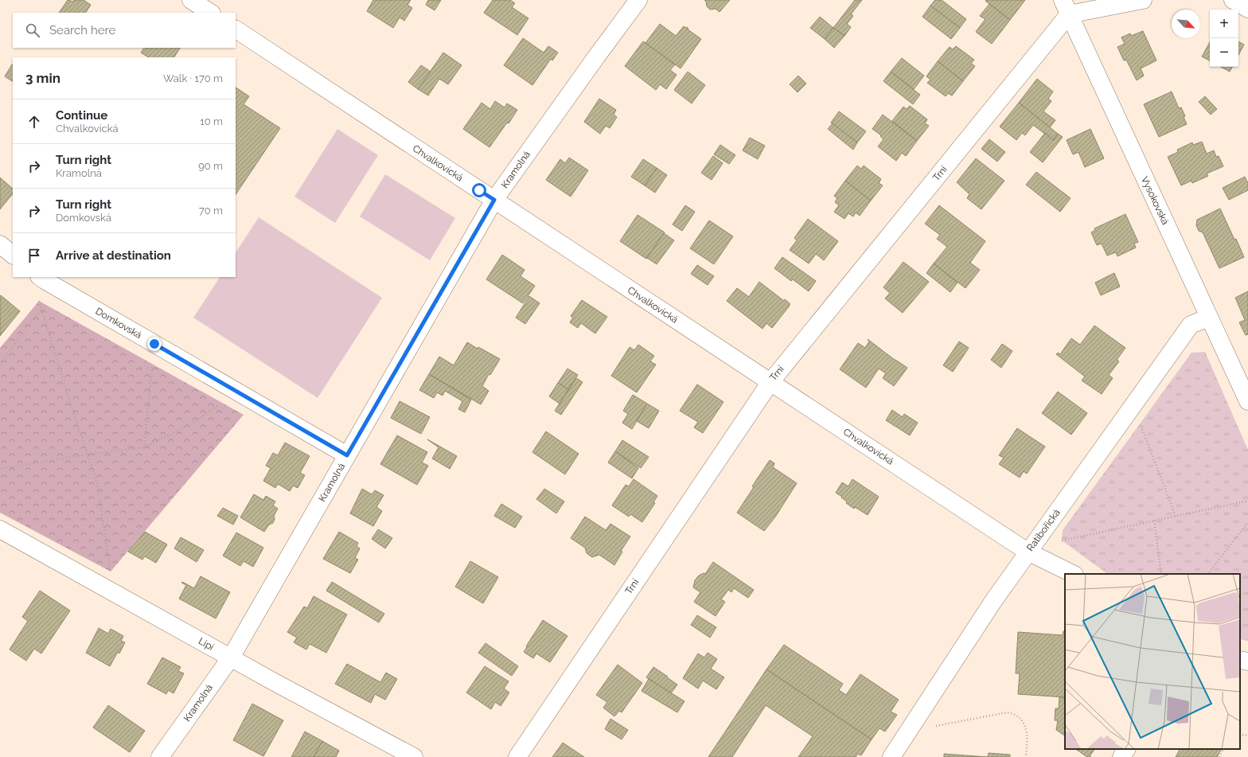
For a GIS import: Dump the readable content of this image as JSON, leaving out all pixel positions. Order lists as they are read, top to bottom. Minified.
{"streets":{"street":["Chvalkovická","Kramolná","Trní","Vysokovská","Domkovská","Ratibořická","Lipí"]},"crossings":[["Chvalkovická","Kramolná"],["Chvalkovická","Trní"],["Chvalkovická","Ratibořická"],["Kramolná","Domkovská"],["Kramolná","Lipí"],["Trní","Vysokovská"],["Vysokovská","Ratibořická"]],"north":"bottom right","page":{"map_buttons":["+","−"],"search":"Search here","heading":["3 min","Walk · 170 m"],"list":[["Continue","Chvalkovická","10 m"],["Turn right","Kramolná","90 m"],["Turn right","Domkovská","70 m"],"Arrive at destination"]}}
